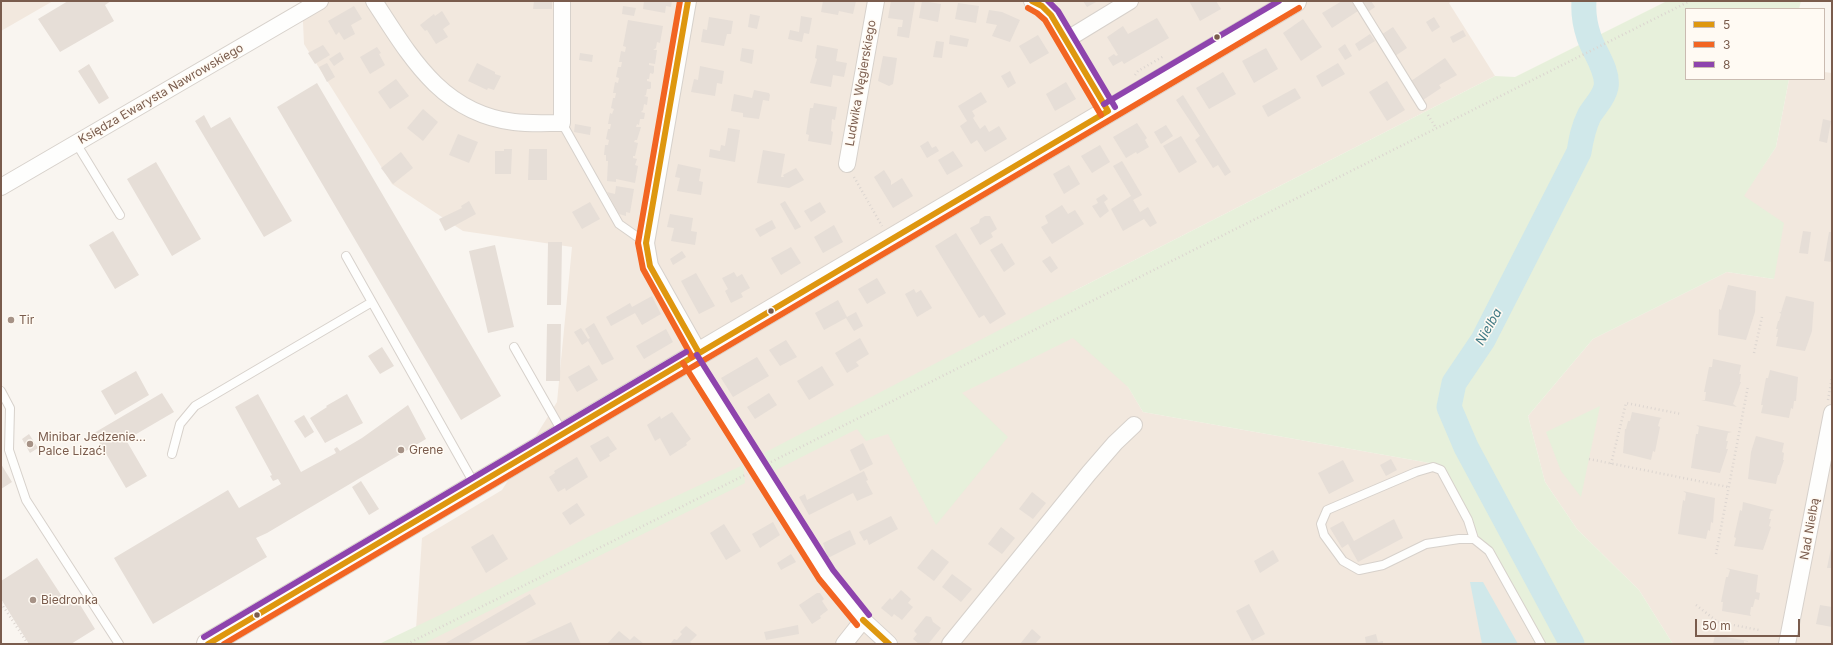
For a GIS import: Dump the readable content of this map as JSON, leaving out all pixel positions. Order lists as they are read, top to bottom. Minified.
{"streets":{"street":["Ludwika Węgierskiego","Księdza Ewarysta Nawrowskiego","Nad Nielbą"]},"water":["Nielba"],"places":["Tir","Minibar Jedzenie... Palce Lizać!","Grene","Biedronka"],"lines":["transit line 5","transit line 3","transit line 8"],"legend":["5","3","8"],"scale_bar":"50 m"}
